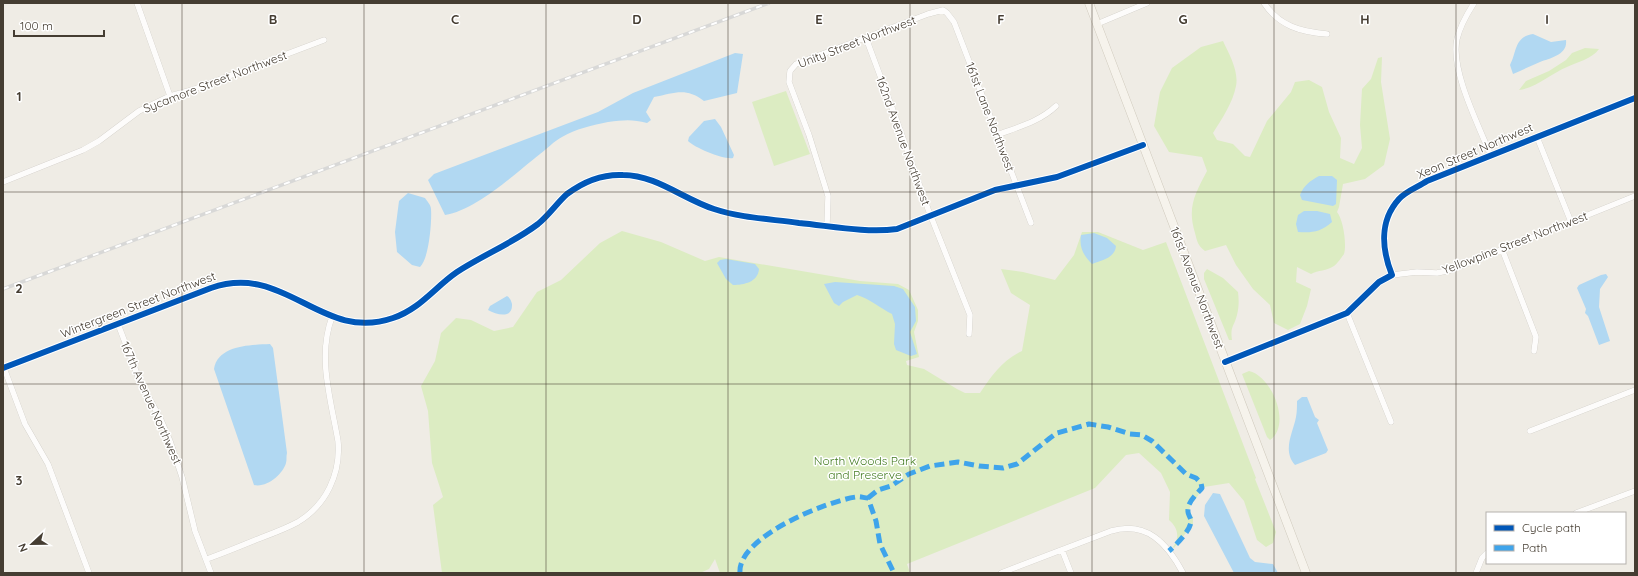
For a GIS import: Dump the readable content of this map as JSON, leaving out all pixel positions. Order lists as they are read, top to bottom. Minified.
{"streets":{"main road":["161st Avenue Northwest"],"street":["Unity Street Northwest","Sycamore Street Northwest","161st Lane Northwest","162nd Avenue Northwest","Xeon Street Northwest","Yellowpine Street Northwest","Wintergreen Street Northwest","167th Avenue Northwest"]},"crossings":[["Unity Street Northwest","161st Lane Northwest"],["Unity Street Northwest","162nd Avenue Northwest"],["Unity Street Northwest","Wintergreen Street Northwest"],["161st Lane Northwest","Wintergreen Street Northwest"],["162nd Avenue Northwest","Wintergreen Street Northwest"],["Xeon Street Northwest","Yellowpine Street Northwest"],["161st Avenue Northwest","Wintergreen Street Northwest"],["Wintergreen Street Northwest","167th Avenue Northwest"]],"parks":["North Woods Park and Preserve"],"legend":["Cycle path","Path"],"scale_bar":"100 m","north":"left","grid":{"columns":["B","C","D","E","F","G","H","I"],"rows":["1","2","3"]}}
